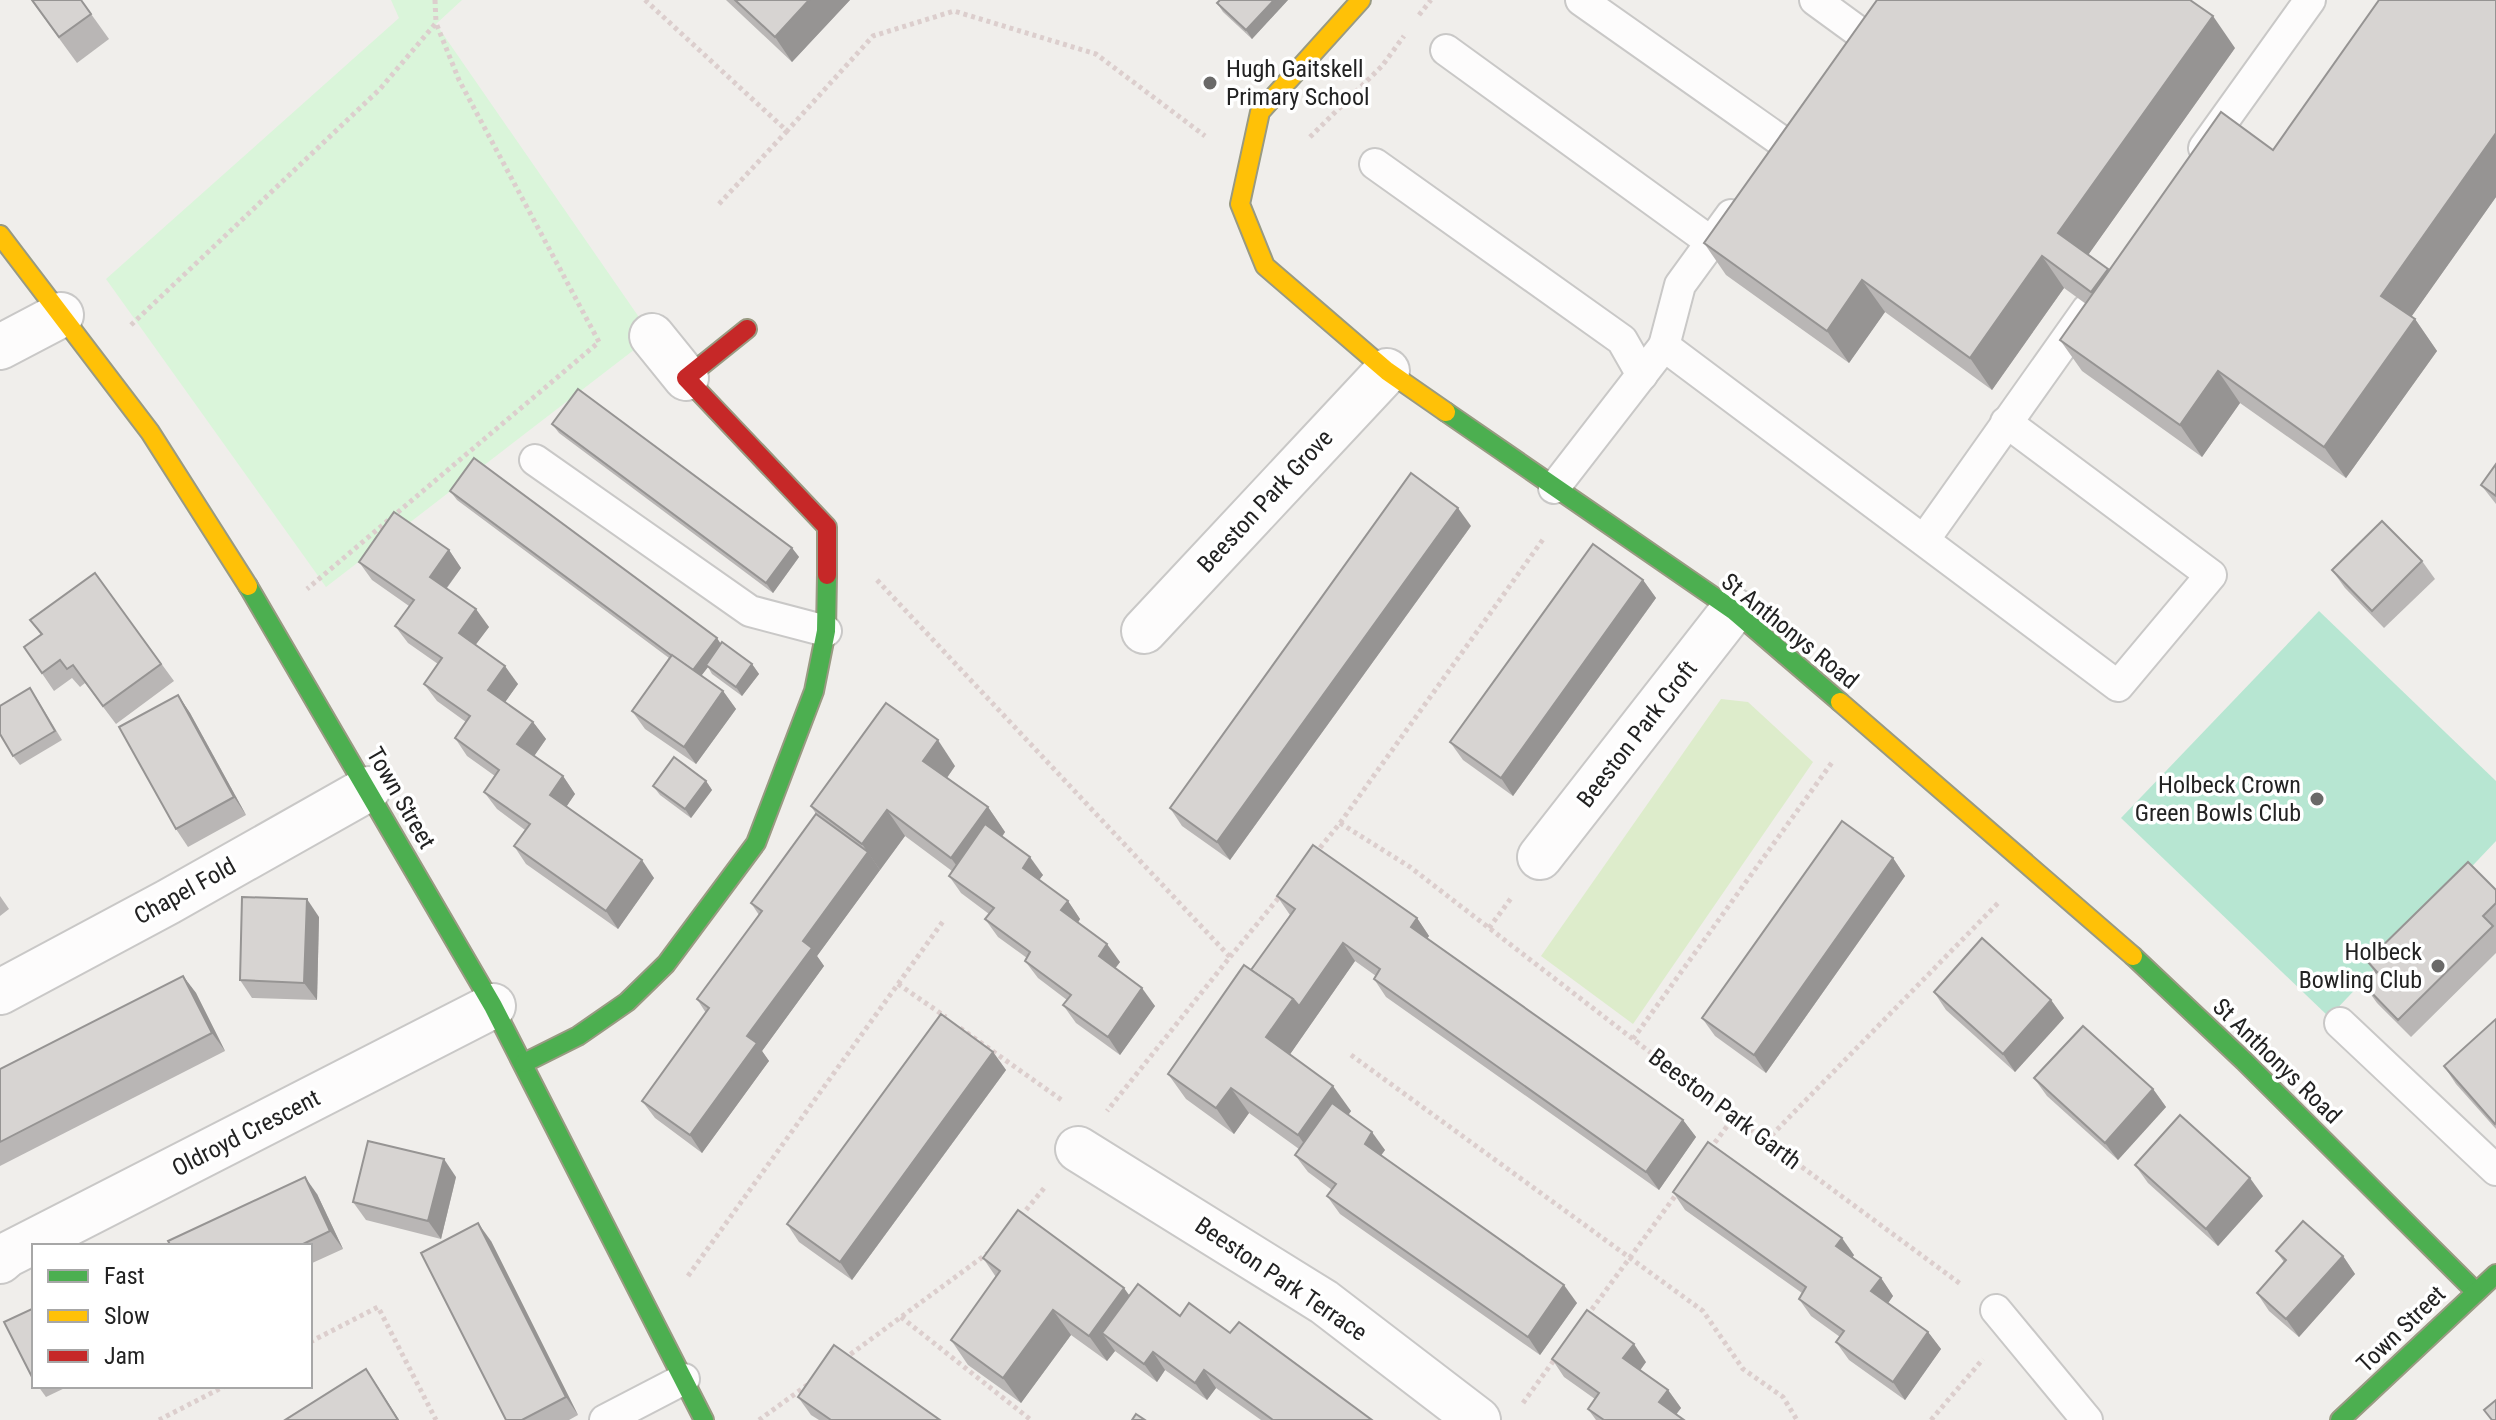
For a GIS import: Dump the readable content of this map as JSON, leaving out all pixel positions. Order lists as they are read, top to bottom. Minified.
{"streets":{"street":["Beeston Park Grove","St Anthonys Road","Beeston Park Croft","Town Street","Chapel Fold","Oldroyd Crescent","Beeston Park Terrace"],"path":["Beeston Park Garth"]},"crossings":[["Beeston Park Grove","St Anthonys Road"],["St Anthonys Road","Beeston Park Croft"],["St Anthonys Road","Town Street"],["Town Street","Chapel Fold"],["Town Street","Oldroyd Crescent"]],"places":["Hugh Gaitskell Primary School","Holbeck Crown Green Bowls Club","Holbeck Bowling Club"],"legend":["Fast","Slow","Jam"]}
